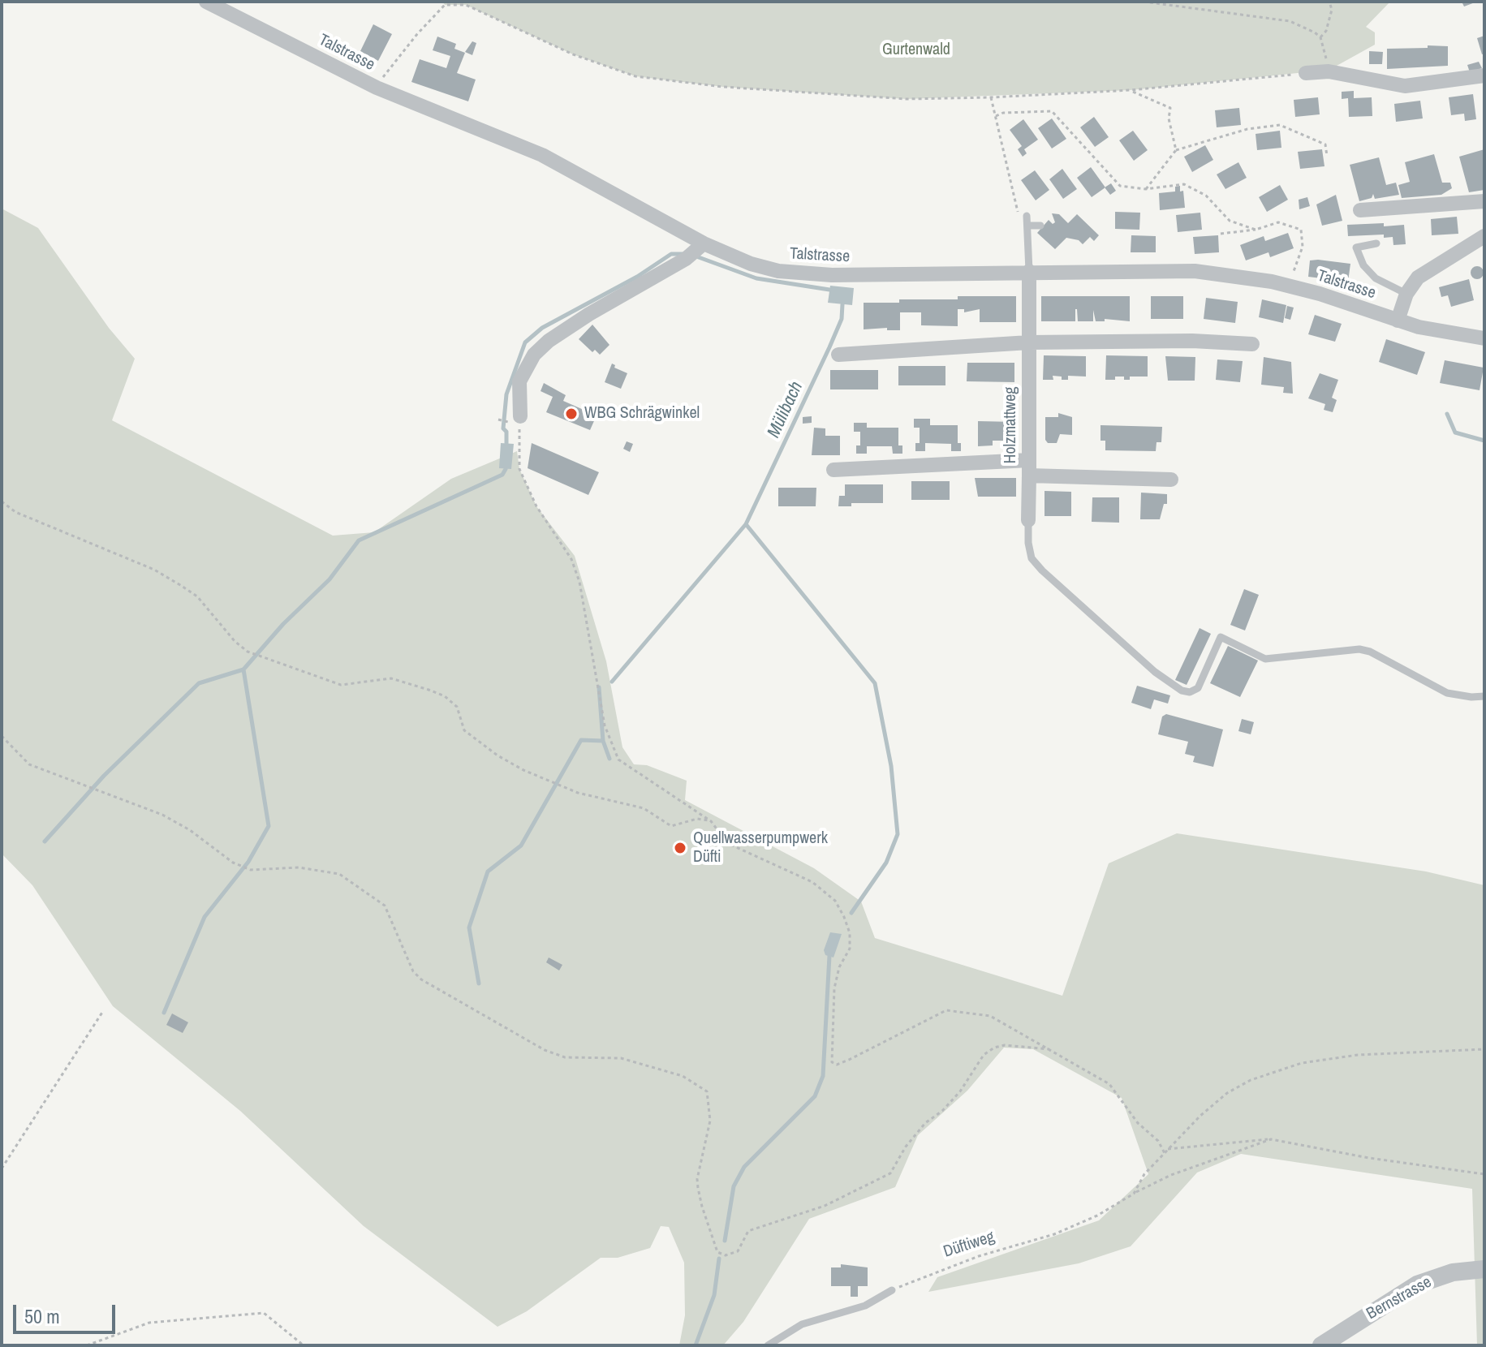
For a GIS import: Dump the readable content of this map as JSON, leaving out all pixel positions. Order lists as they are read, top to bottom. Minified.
{"streets":{"street":["Talstrasse","Holzmattweg","Bernstrasse"],"path":["Düftiweg"]},"crossings":[["Talstrasse","Holzmattweg"]],"water":["Mülibach"],"parks":["Gurtenwald"],"places":["WBG Schrägwinkel","Quellwasserpumpwerk Düfti"],"scale_bar":"50 m"}
